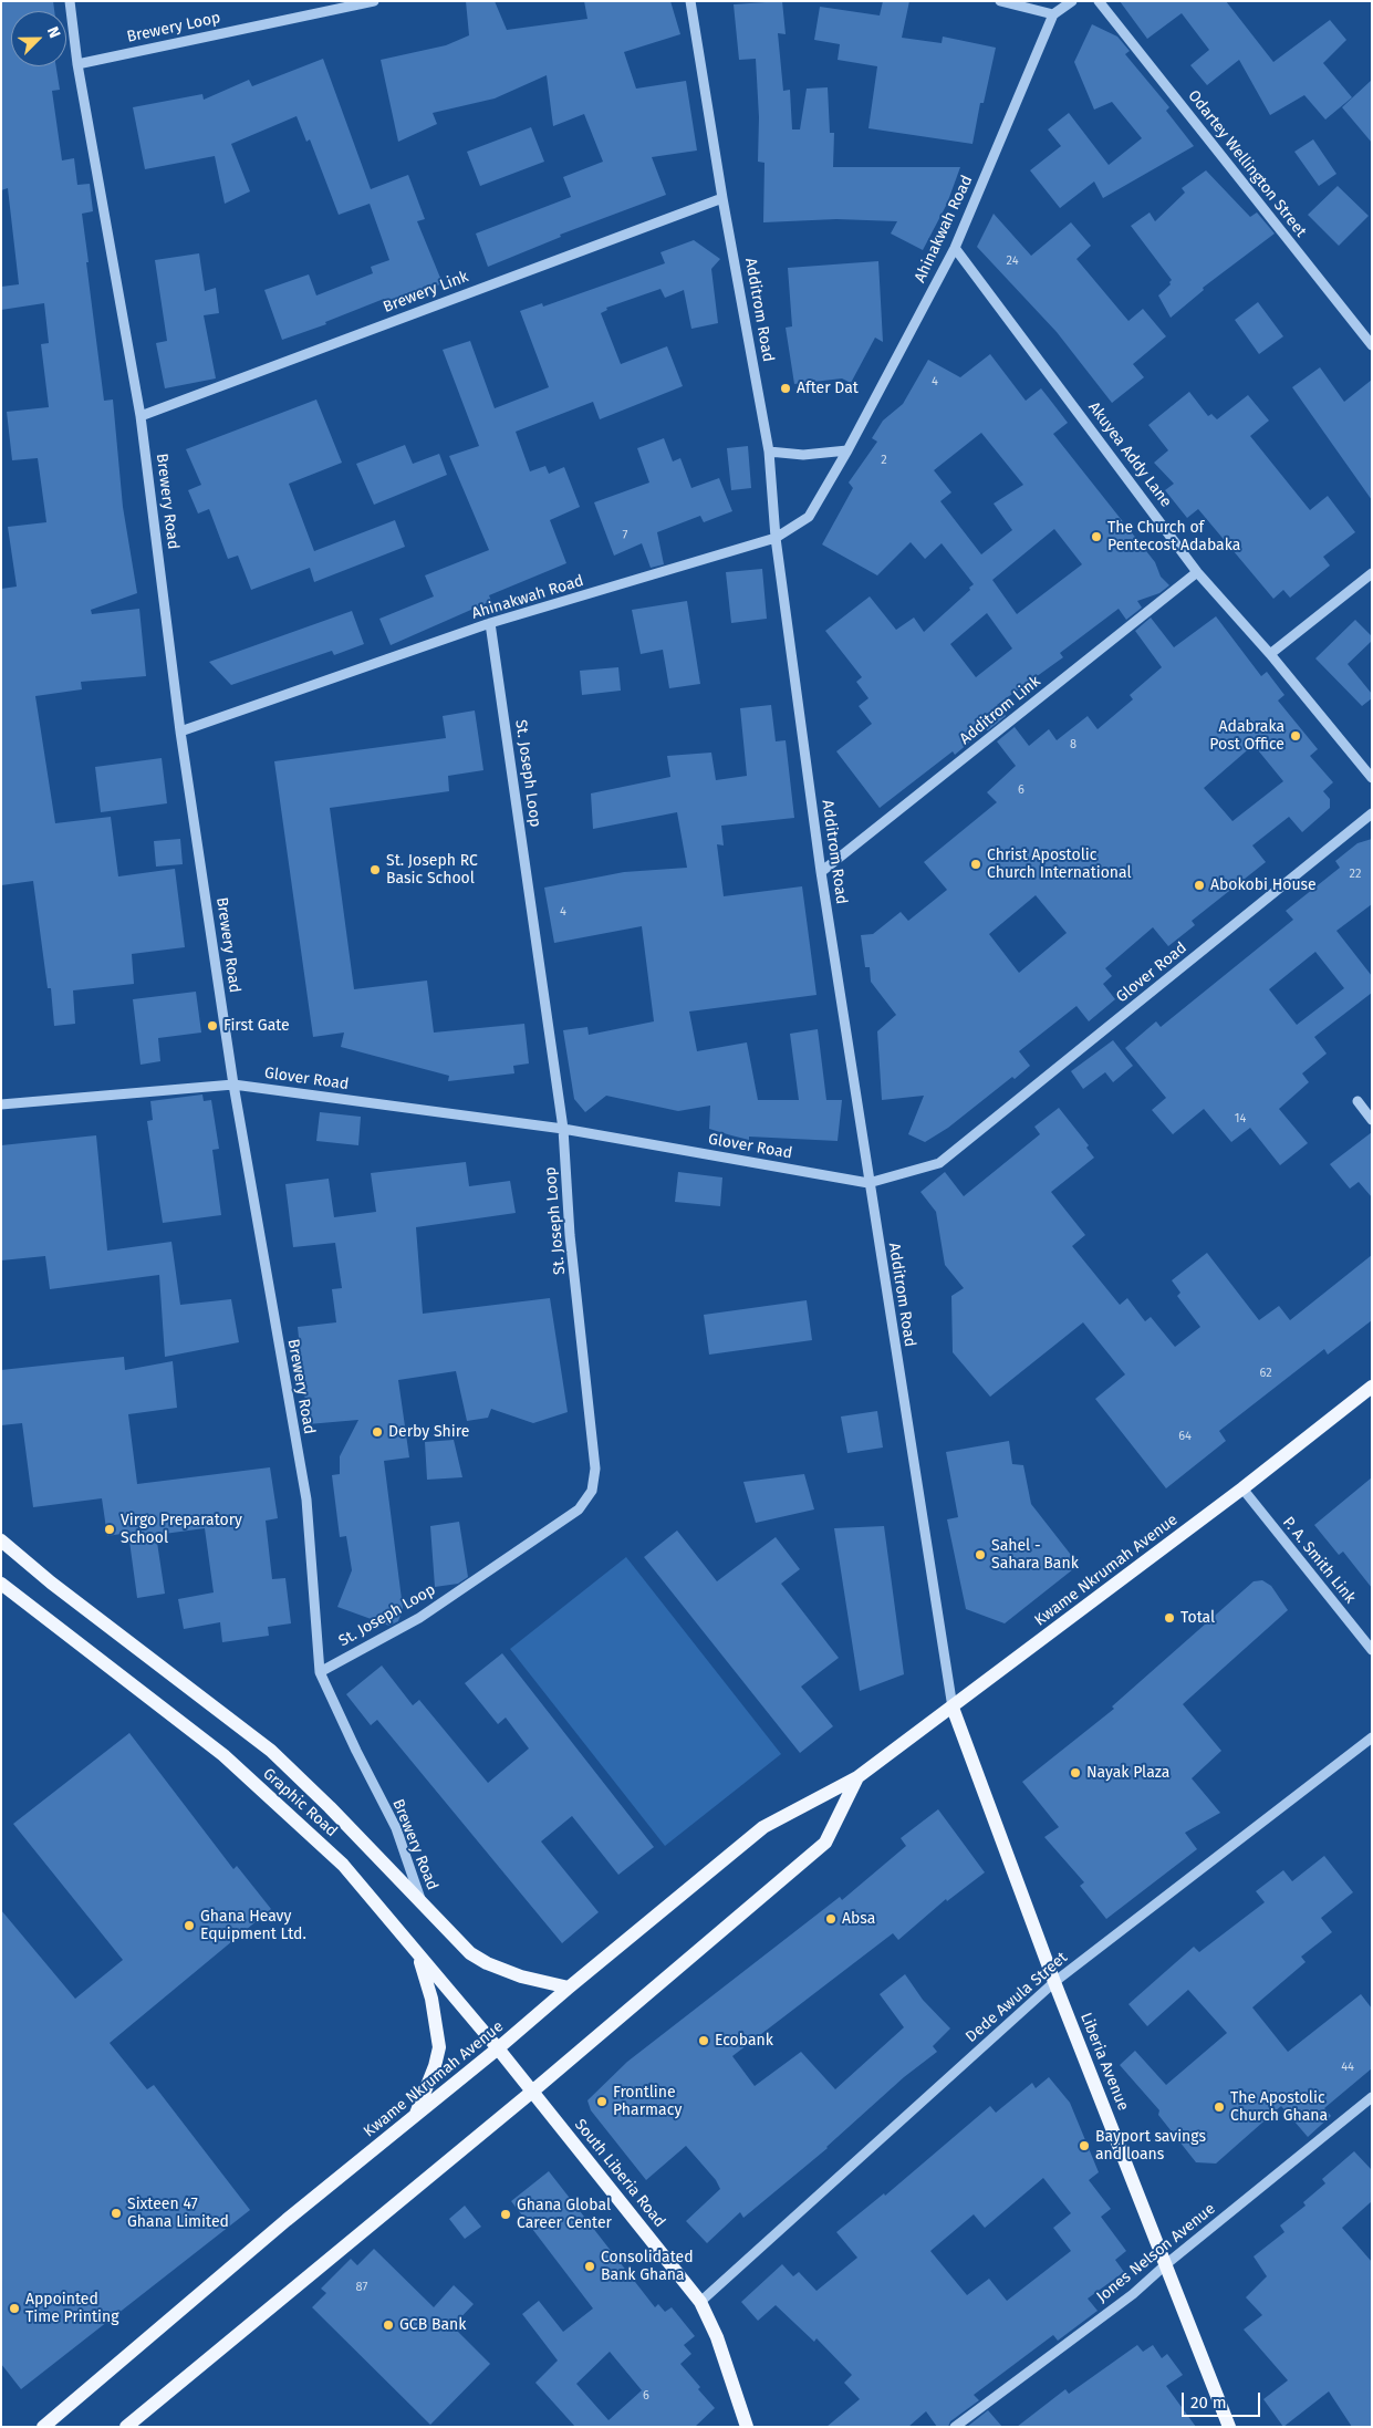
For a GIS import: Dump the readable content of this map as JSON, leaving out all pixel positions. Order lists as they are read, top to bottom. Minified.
{"streets":{"main road":["Kwame Nkrumah Avenue","Graphic Road","Liberia Avenue","South Liberia Road"],"street":["Brewery Loop","Odartey Wellington Street","Ahinakwah Road","Brewery Link","Additrom Road","Akuyea Addy Lane","Brewery Road","Additrom Link","St. Joseph Loop","Glover Road","P. A. Smith Link","Dede Awula Street","Jones Nelson Avenue"]},"crossings":[["Brewery Loop","Brewery Road"],["Ahinakwah Road","Additrom Road"],["Ahinakwah Road","Akuyea Addy Lane"],["Ahinakwah Road","Brewery Road"],["Ahinakwah Road","St. Joseph Loop"],["Brewery Link","Additrom Road"],["Brewery Link","Brewery Road"],["Additrom Road","Additrom Link"],["Additrom Road","Glover Road"],["Additrom Road","Kwame Nkrumah Avenue"],["Additrom Road","Liberia Avenue"],["Akuyea Addy Lane","Additrom Link"],["Brewery Road","St. Joseph Loop"],["Brewery Road","Glover Road"],["Brewery Road","Graphic Road"],["St. Joseph Loop","Glover Road"],["P. A. Smith Link","Kwame Nkrumah Avenue"],["Kwame Nkrumah Avenue","Graphic Road"],["Kwame Nkrumah Avenue","Liberia Avenue"],["Kwame Nkrumah Avenue","South Liberia Road"],["Graphic Road","South Liberia Road"],["Dede Awula Street","Liberia Avenue"],["Dede Awula Street","South Liberia Road"],["Liberia Avenue","Jones Nelson Avenue"]],"places":["After Dat","The Church of Pentecost Adabaka","Adabraka Post Office","Christ Apostolic Church International","St. Joseph RC Basic School","Abokobi House","First Gate","Derby Shire","Virgo Preparatory School","Sahel - Sahara Bank","Total","Nayak Plaza","Absa","Ghana Heavy Equipment Ltd.","Ecobank","Frontline Pharmacy","The Apostolic Church Ghana","Bayport savings and loans","Sixteen 47 Ghana Limited","Ghana Global Career Center","Consolidated Bank Ghana","Appointed Time Printing","GCB Bank"],"house_numbers":["24","4","2","7","8","6","22","4","14","62","64","44","87","6"],"scale_bar":"20 m","north":"top right"}
